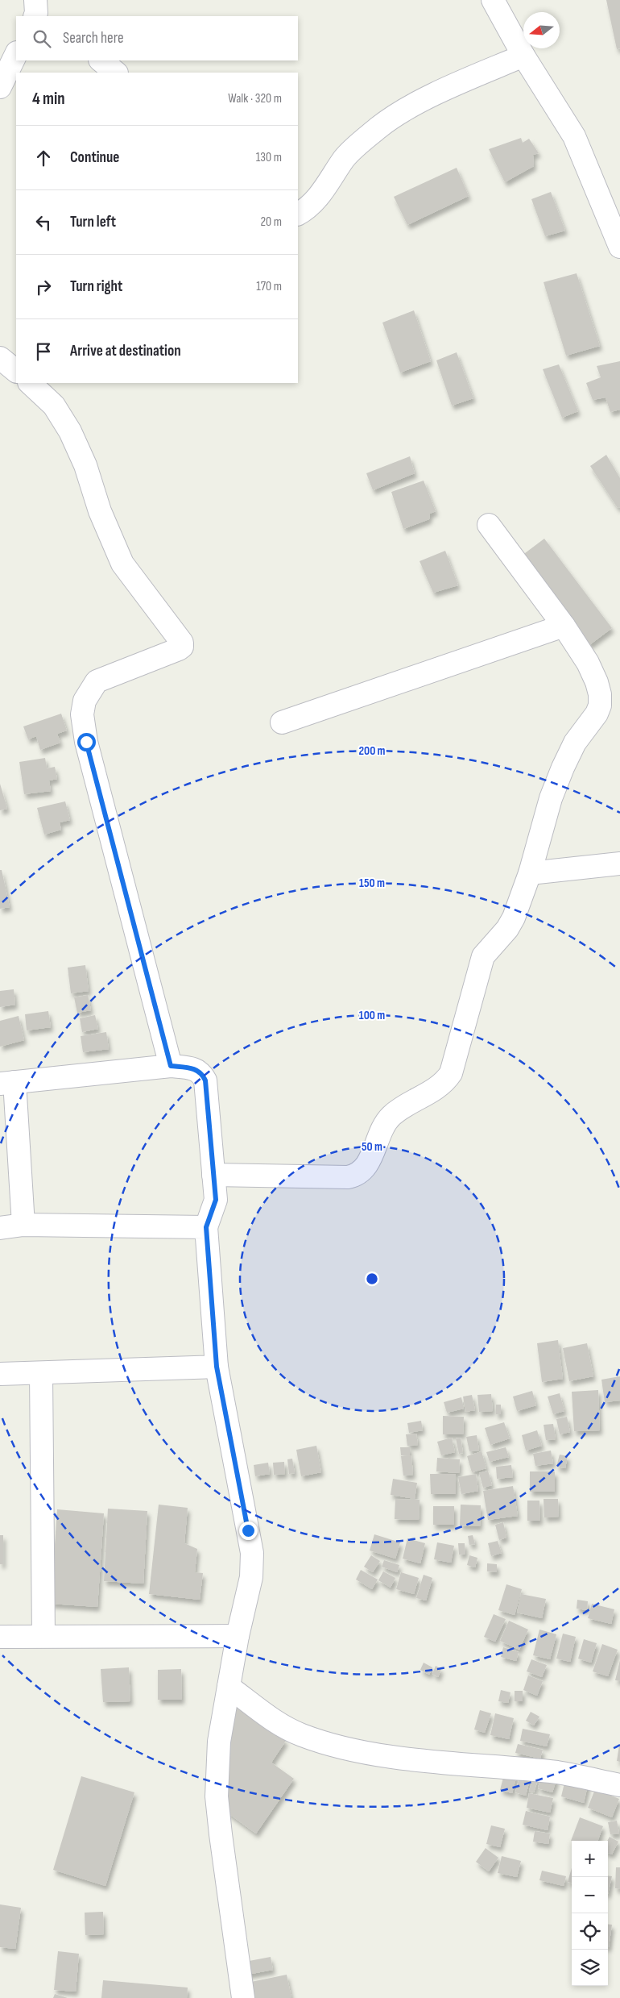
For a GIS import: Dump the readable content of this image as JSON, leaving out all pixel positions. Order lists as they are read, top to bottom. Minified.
{"north":"left","page":{"search":"Search here","heading":["4 min","Walk · 320 m"],"list":[["Continue","130 m"],["Turn left","20 m"],["Turn right","170 m"],"Arrive at destination"],"map_buttons":["+","−"]},"rings":["200 m","150 m","100 m","50 m"]}
